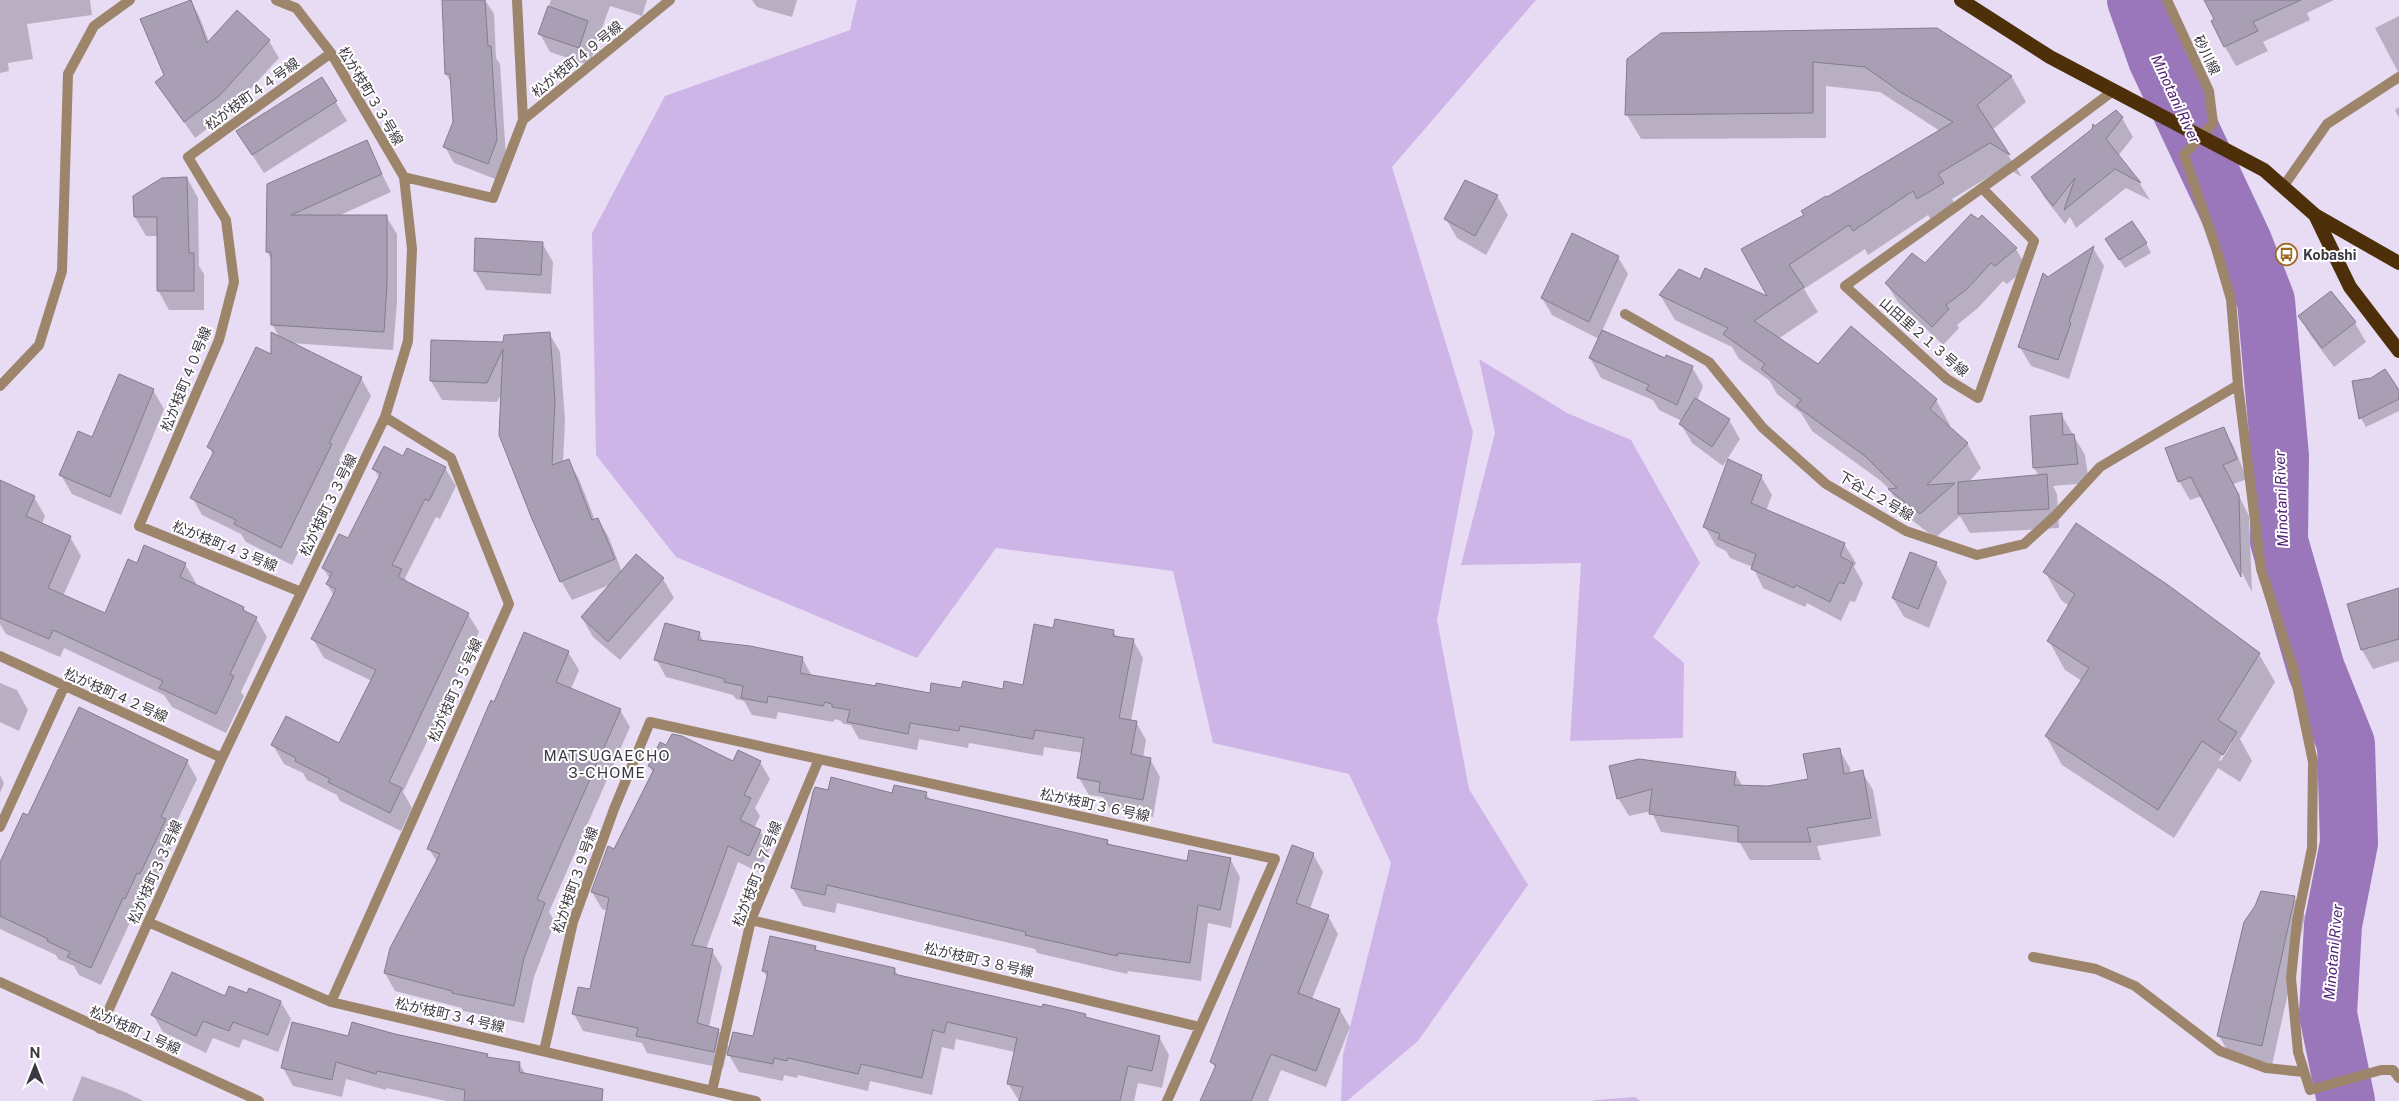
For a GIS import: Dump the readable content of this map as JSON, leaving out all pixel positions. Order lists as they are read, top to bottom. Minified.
{"streets":{"street":["砂川線","松が枝町４９号線","松が枝町４４号線","松が枝町３３号線","山田里２１３号線","松が枝町４０号線","下谷上２号線","松が枝町４３号線","松が枝町３５号線","松が枝町４２号線","松が枝町３６号線","松が枝町３７号線","松が枝町３９号線","松が枝町３８号線","松が枝町３４号線","松が枝町１号線"]},"crossings":[["松が枝町４９号線","松が枝町３３号線"],["松が枝町４４号線","松が枝町３３号線"],["松が枝町４４号線","松が枝町４０号線"],["松が枝町３３号線","松が枝町４３号線"],["松が枝町３３号線","松が枝町３５号線"],["松が枝町３３号線","松が枝町４２号線"],["松が枝町３３号線","松が枝町３４号線"],["松が枝町３３号線","松が枝町１号線"],["松が枝町４０号線","松が枝町４３号線"],["松が枝町３５号線","松が枝町３４号線"],["松が枝町３６号線","松が枝町３７号線"],["松が枝町３６号線","松が枝町３９号線"],["松が枝町３６号線","松が枝町３８号線"],["松が枝町３７号線","松が枝町３８号線"],["松が枝町３７号線","松が枝町３４号線"],["松が枝町３９号線","松が枝町３４号線"]],"districts":["MATSUGAECHO 3-CHOME"],"water":["Minotani River"],"places":{"bus stop":["Kobashi"]},"north":"top"}
